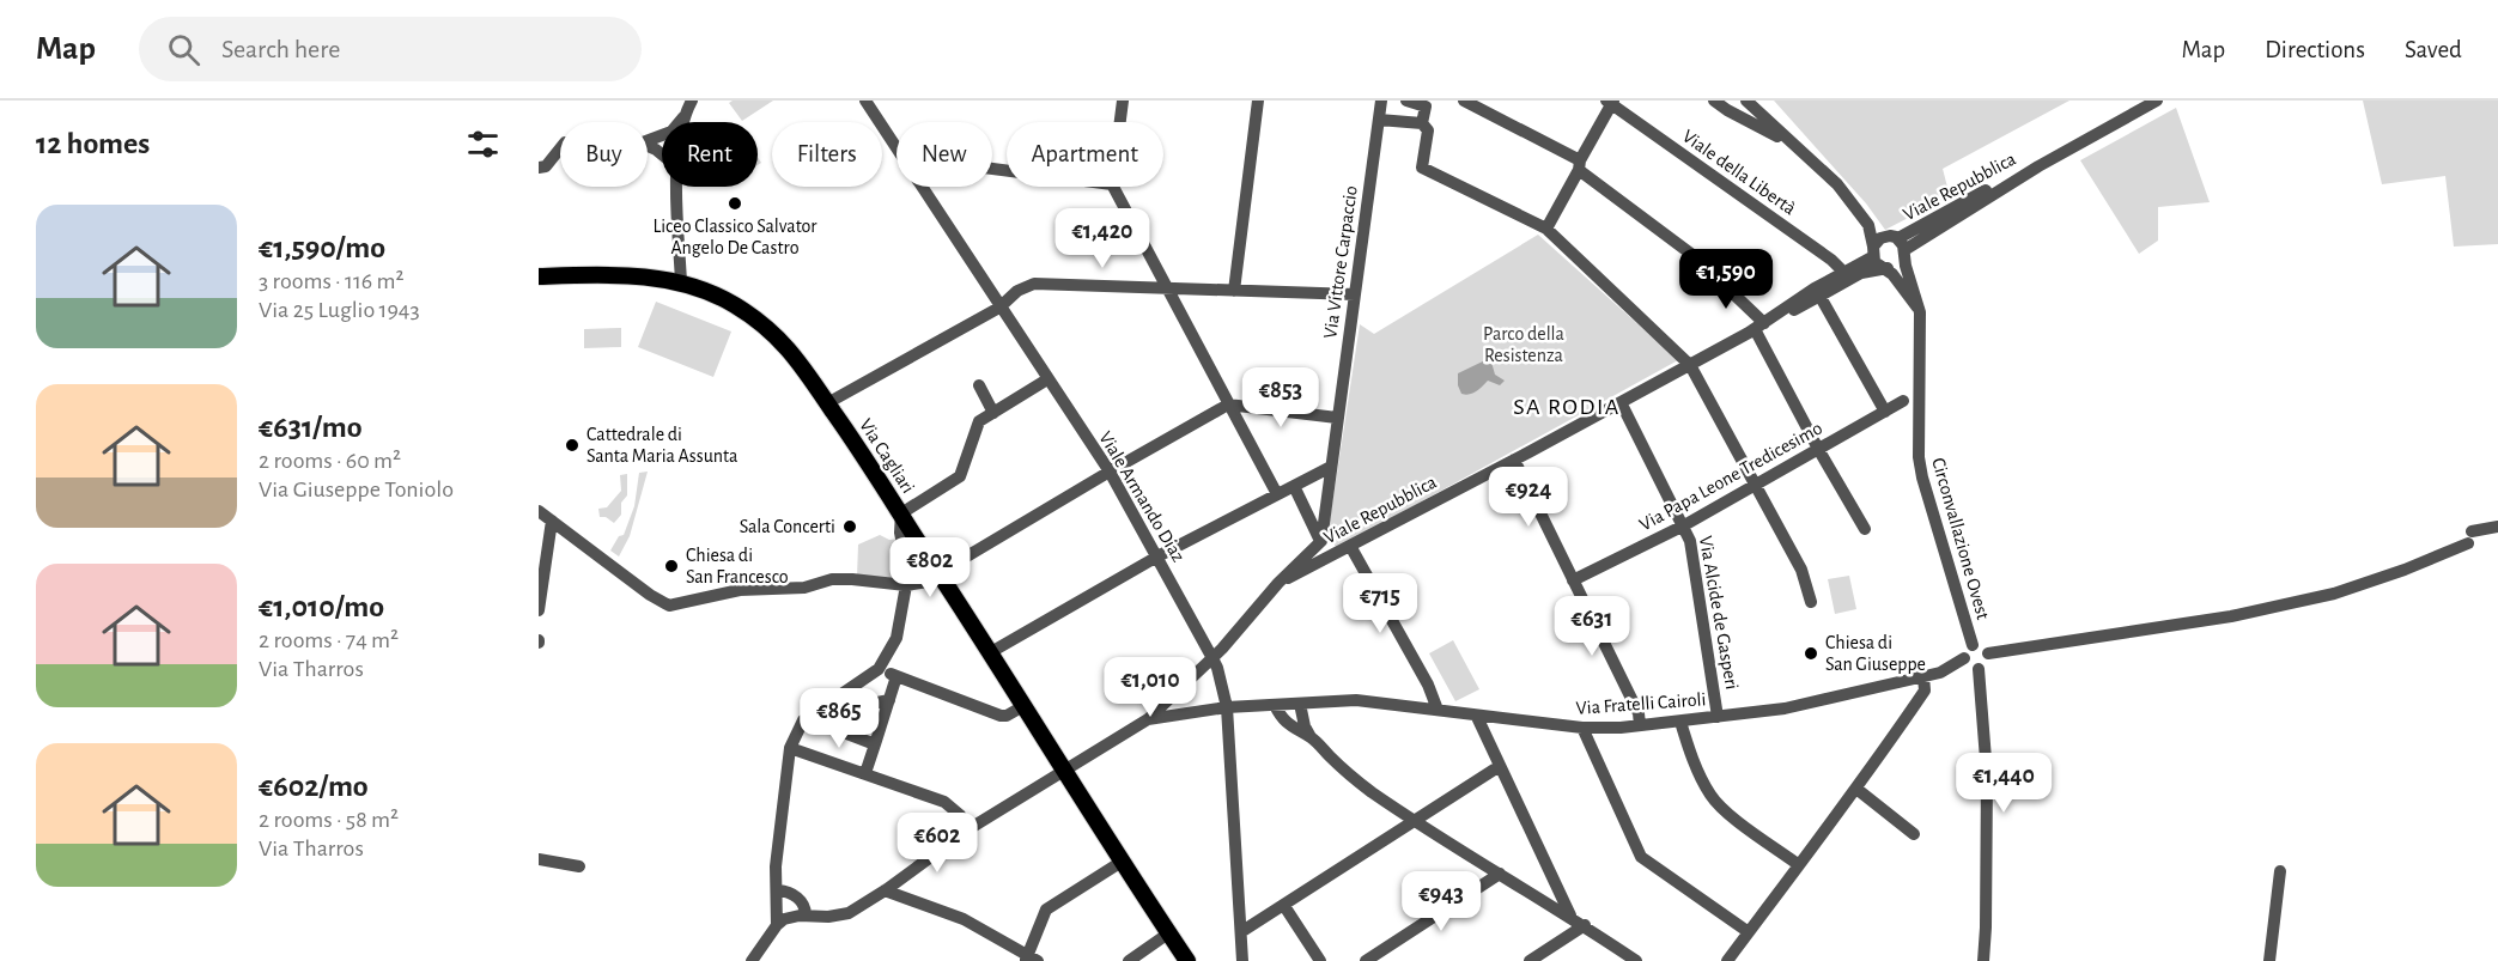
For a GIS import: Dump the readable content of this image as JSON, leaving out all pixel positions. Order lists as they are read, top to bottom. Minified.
{"streets":{"main road":["Via Cagliari"],"street":["Viale della Libertà","Viale Repubblica","Via Vittore Carpaccio","Via Papa Leone Tredicesimo","Viale Armando Diaz","Circonvallazione Ovest","Via Alcide de Gasperi","Via Fratelli Cairoli"]},"crossings":[["Viale della Libertà","Viale Repubblica"],["Viale Repubblica","Viale Armando Diaz"],["Viale Repubblica","Circonvallazione Ovest"],["Viale Repubblica","Via Alcide de Gasperi"],["Viale Repubblica","Via Fratelli Cairoli"],["Via Papa Leone Tredicesimo","Via Alcide de Gasperi"],["Viale Armando Diaz","Via Fratelli Cairoli"],["Circonvallazione Ovest","Via Fratelli Cairoli"],["Via Alcide de Gasperi","Via Fratelli Cairoli"]],"districts":["SA RODIA"],"parks":["Parco della Resistenza"],"places":["Liceo Classico Salvator Angelo De Castro","Cattedrale di Santa Maria Assunta","Sala Concerti","Chiesa di San Francesco","Chiesa di San Giuseppe"],"page":{"header":"Map","search":"Search here","nav":["Map","Directions","Saved"],"heading":"12 homes","chip":["Buy","Rent","Filters","New","Apartment"],"list":[{"name":"€1,590/mo","note":"3 rooms · 116 m² · Via 25 Luglio 1943"},{"name":"€631/mo","note":"2 rooms · 60 m² · Via Giuseppe Toniolo"},{"name":"€1,010/mo","note":"2 rooms · 74 m² · Via Tharros"},{"name":"€602/mo","note":"2 rooms · 58 m² · Via Tharros"}],"price":["€1,420","€1,590","€853","€924","€802","€715","€631","€1,010","€865","€1,440","€602","€943"]}}
